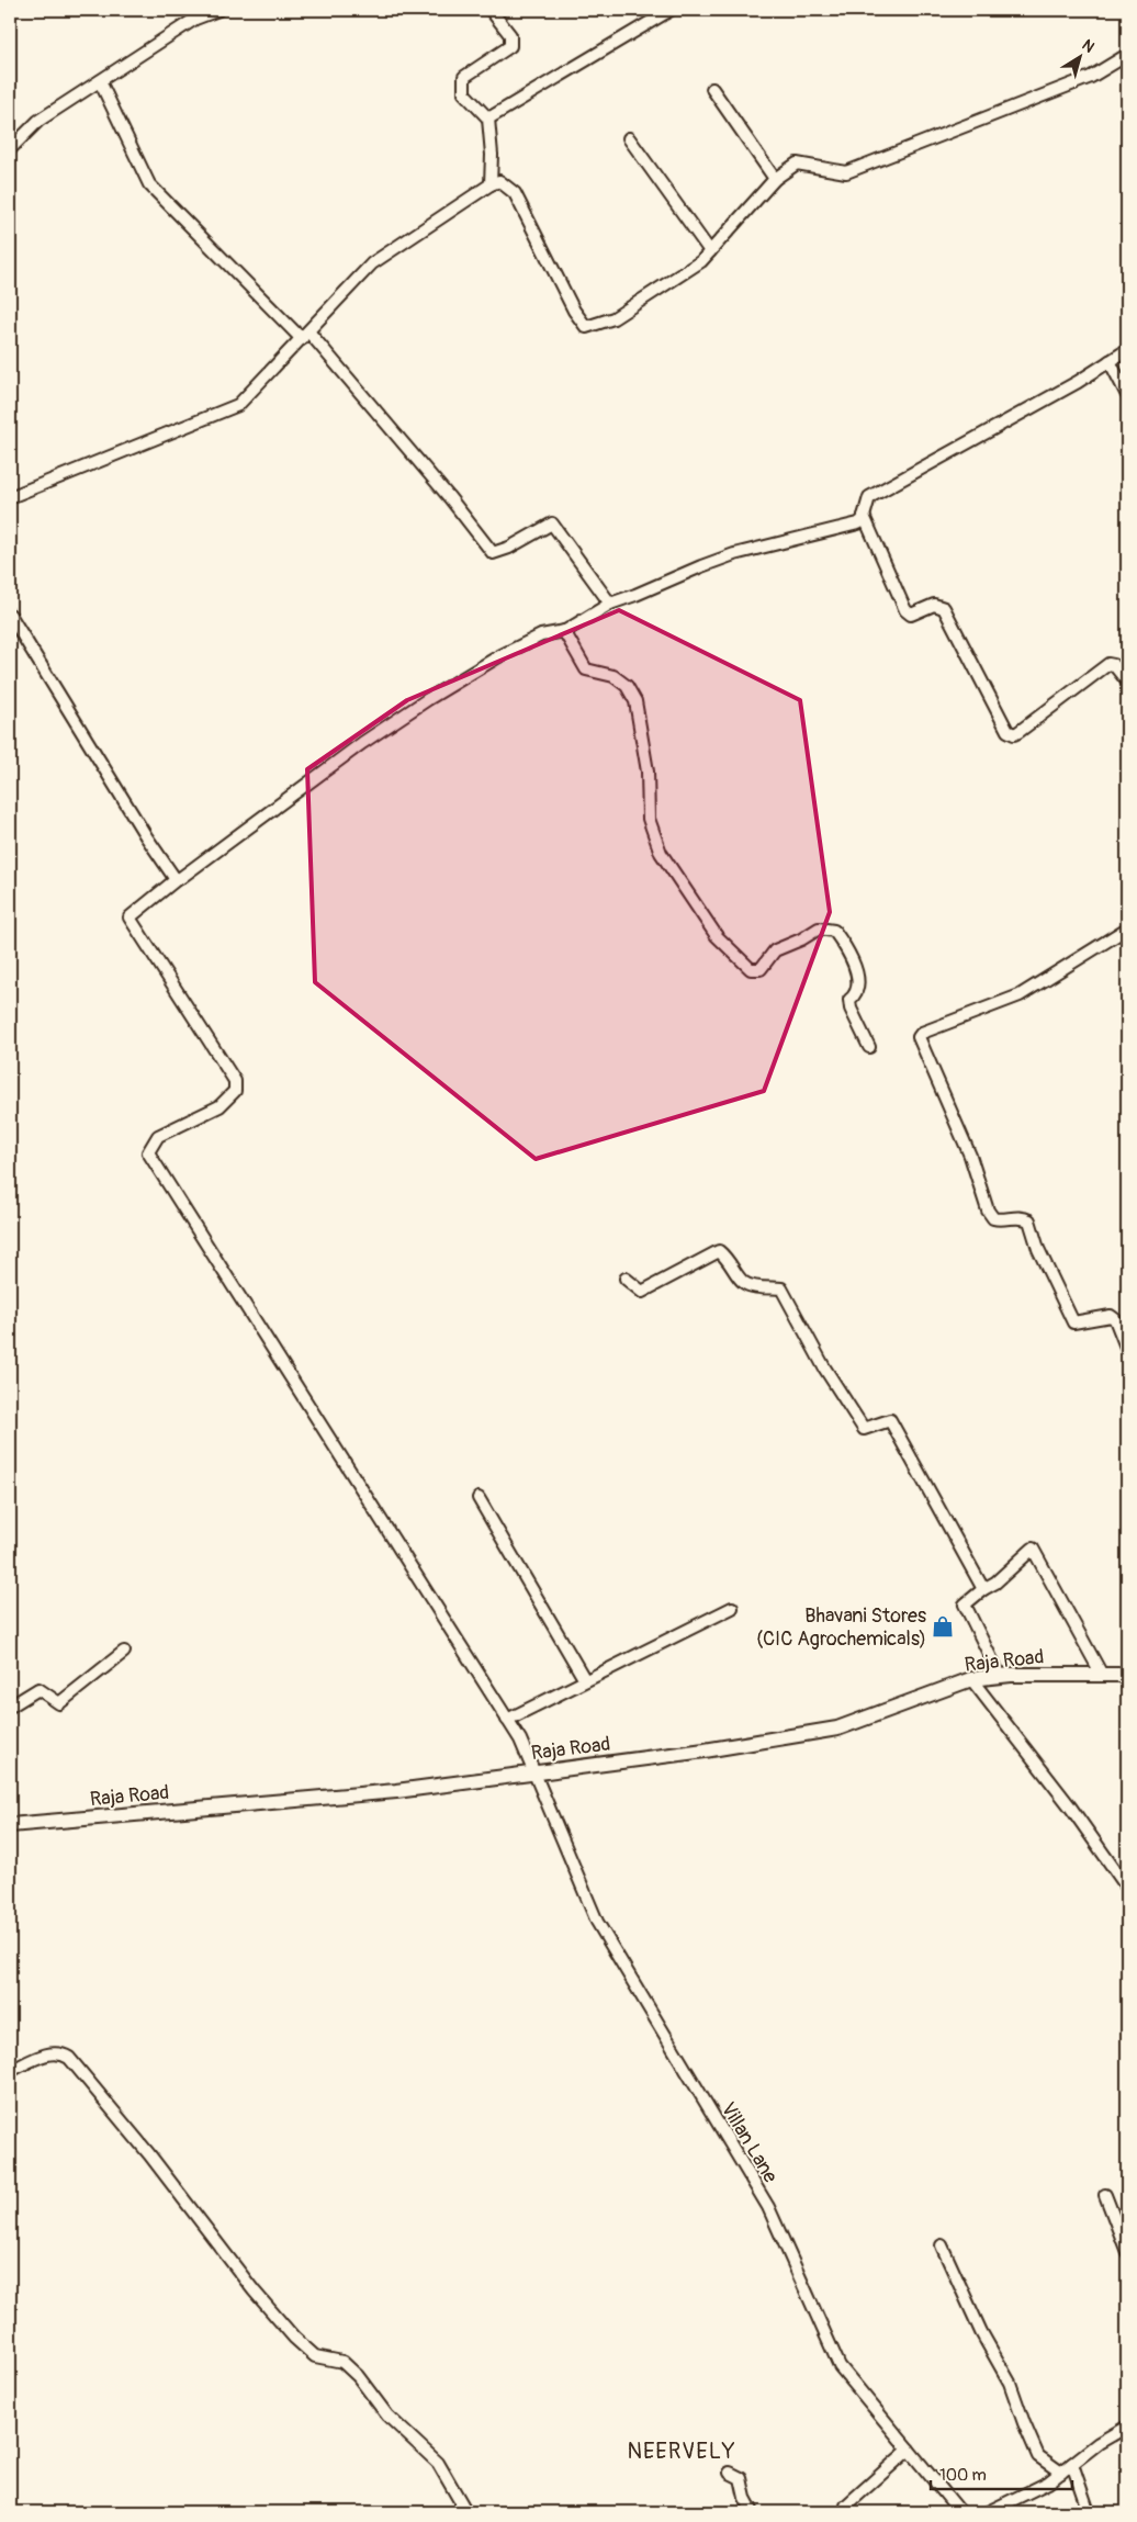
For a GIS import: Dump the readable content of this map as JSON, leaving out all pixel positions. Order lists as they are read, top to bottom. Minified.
{"streets":{"street":["Raja Road","Villan Lane"]},"crossings":[["Raja Road","Villan Lane"]],"districts":["NEERVELY"],"places":{"shop":["Bhavani Stores (CIC Agrochemicals)"]},"scale_bar":"100 m","north":"top right"}
